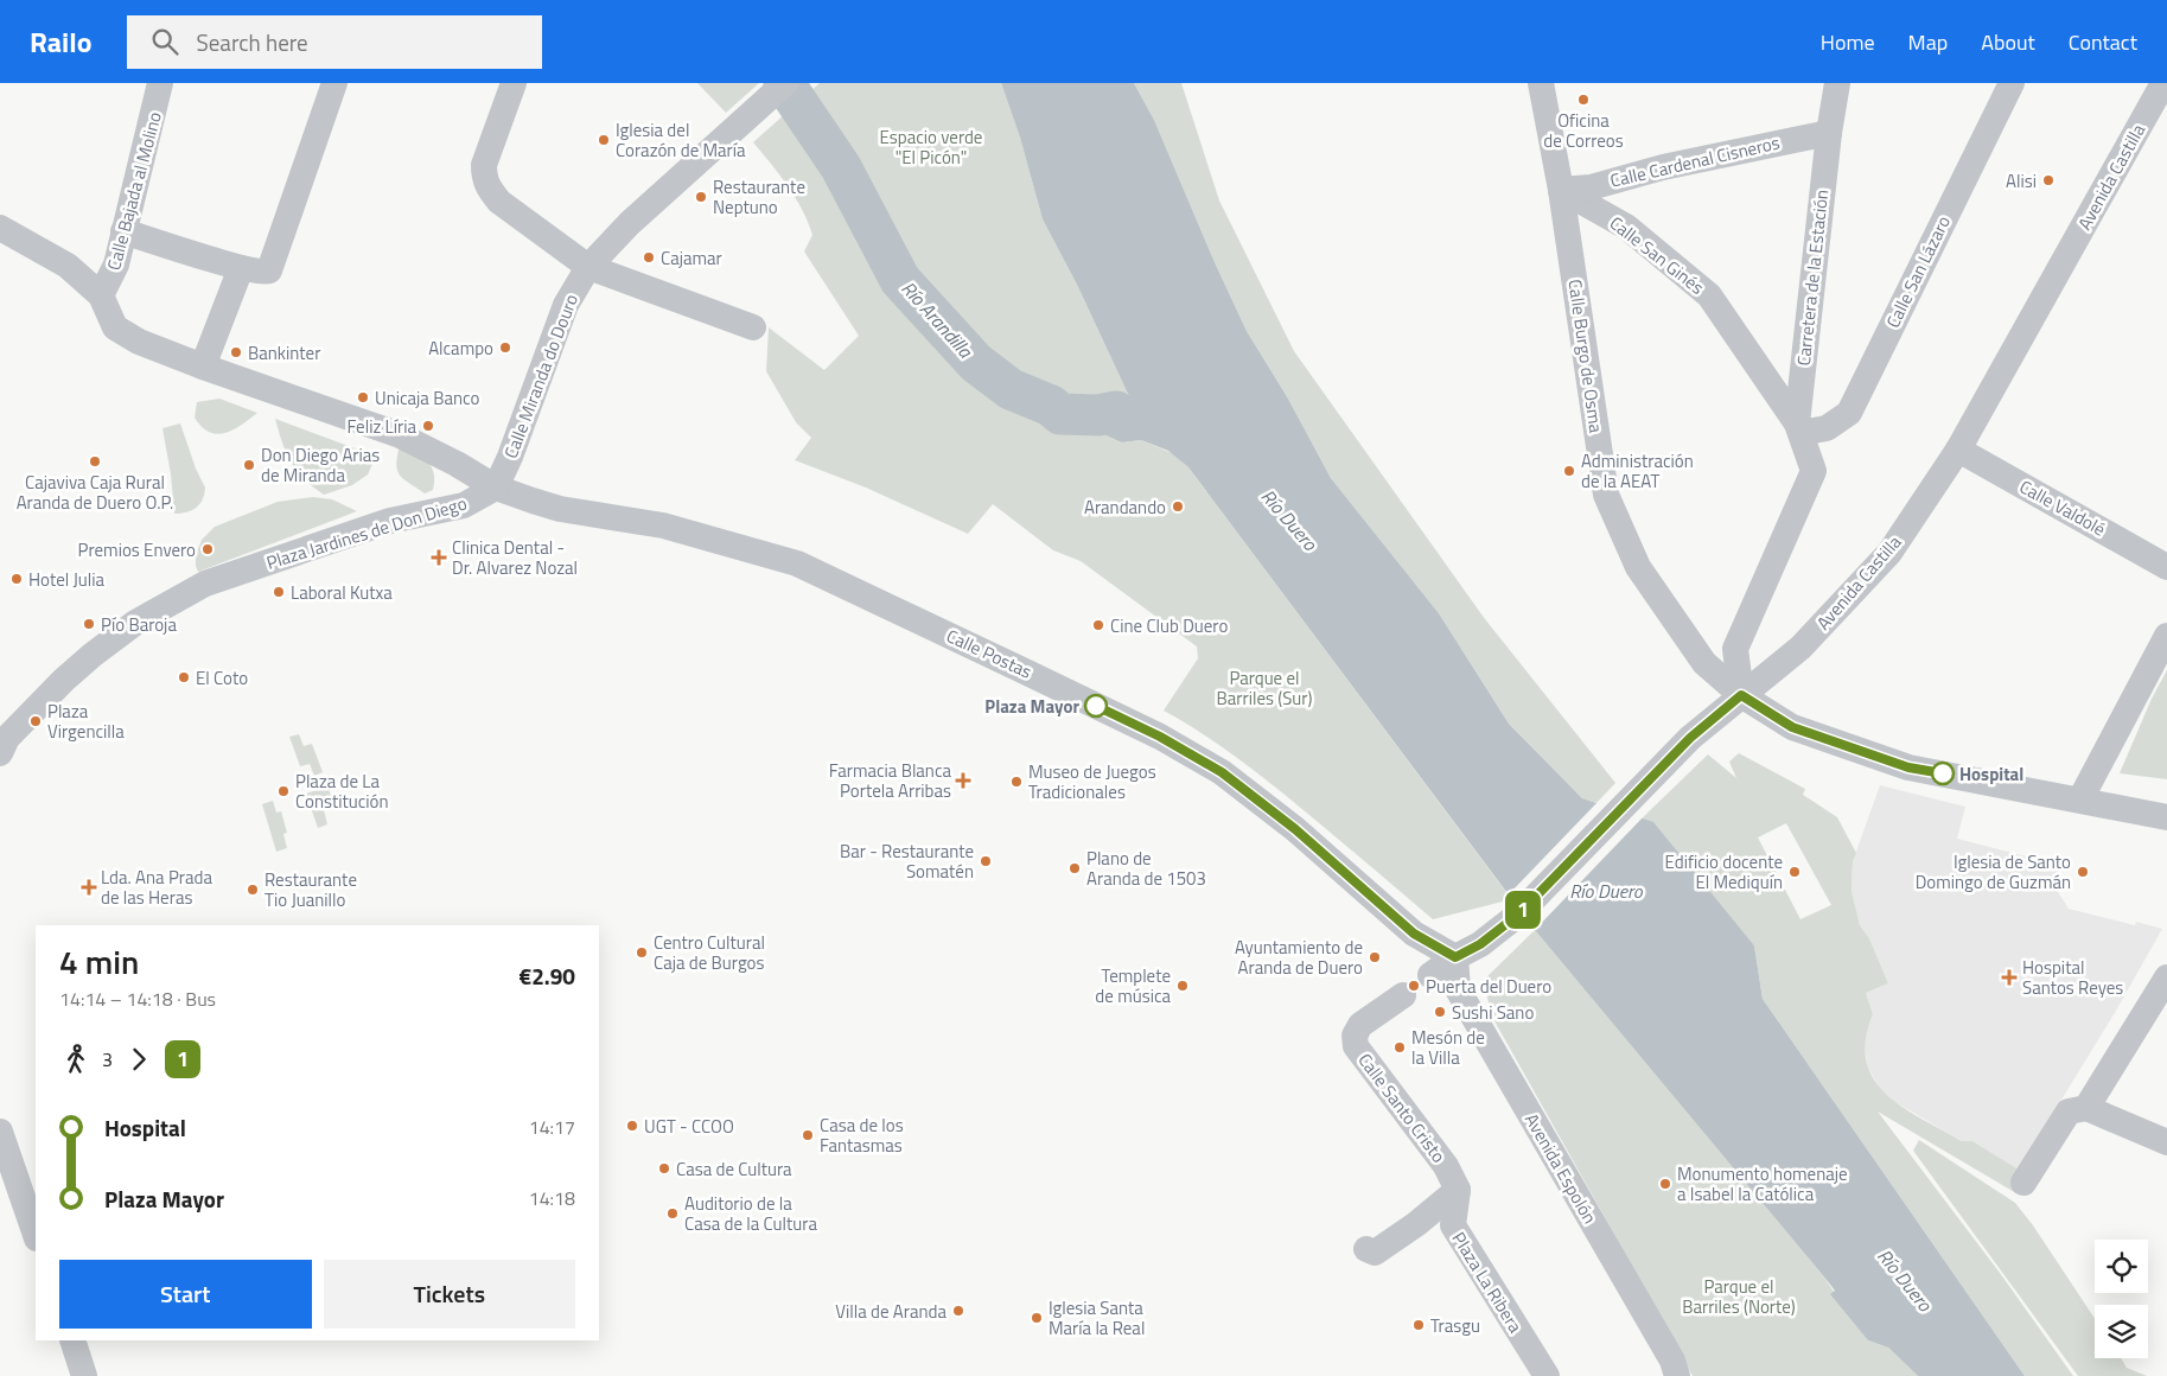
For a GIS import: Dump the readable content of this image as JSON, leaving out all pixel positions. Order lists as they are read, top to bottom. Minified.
{"streets":{"street":["Calle Cardenal Cisneros","Avenida Castilla","Calle Bajada al Molino","Calle San Ginés","Calle San Lázaro","Carretera de la Estación","Calle Burgo de Osma","Calle Miranda do Douro","Calle Valdolé","Plaza Jardines de Don Diego","Calle Postas","Calle Santo Cristo","Avenida Espolón","Plaza La Ribera"]},"crossings":[["Calle Cardenal Cisneros","Calle San Ginés"],["Calle Cardenal Cisneros","Carretera de la Estación"],["Calle Cardenal Cisneros","Calle Burgo de Osma"],["Avenida Castilla","Carretera de la Estación"],["Avenida Castilla","Calle Burgo de Osma"],["Avenida Castilla","Calle Valdolé"],["Avenida Castilla","Calle Postas"],["Avenida Castilla","Avenida Espolón"],["Calle Bajada al Molino","Plaza Jardines de Don Diego"],["Calle San Ginés","Calle San Lázaro"],["Calle San Ginés","Carretera de la Estación"],["Calle San Ginés","Calle Burgo de Osma"],["Calle San Lázaro","Carretera de la Estación"],["Carretera de la Estación","Calle Burgo de Osma"],["Calle Miranda do Douro","Plaza Jardines de Don Diego"],["Calle Miranda do Douro","Calle Postas"],["Plaza Jardines de Don Diego","Calle Postas"],["Calle Postas","Avenida Espolón"],["Calle Santo Cristo","Plaza La Ribera"]],"water":["Río Arandilla","Río Duero"],"parks":["Espacio verde \"El Picón\"","Parque el Barriles (Sur)","Parque el Barriles (Norte)"],"places":{"other":["Oficina de Correos","Iglesia del Corazón de María","Alisi","Restaurante Neptuno","Cajamar","Alcampo","Bankinter","Unicaja Banco","Feliz Líria","Cajaviva Caja Rural Aranda de Duero O.P.","Don Diego Arias de Miranda","Administración de la AEAT","Arandando","Premios Envero","Hotel Julia","Laboral Kutxa","Pío Baroja","Cine Club Duero","El Coto","Plaza Mayor","Plaza Virgencilla","Hospital","Museo de Juegos Tradicionales","Plaza de La Constitución","Bar - Restaurante Somatén","Plano de Aranda de 1503","Edificio docente El Mediquín","Iglesia de Santo Domingo de Guzmán","Restaurante Tio Juanillo","Centro Cultural Caja de Burgos","Ayuntamiento de Aranda de Duero","Templete de música","Puerta del Duero","Sushi Sano","Mesón de la Villa","UGT - CCOO","Casa de los Fantasmas","Casa de Cultura","Monumento homenaje a Isabel la Católica","Auditorio de la Casa de la Cultura","Villa de Aranda","Iglesia Santa María la Real","Trasgu"],"health":["Clinica Dental - Dr. Alvarez Nozal","Farmacia Blanca Portela Arribas","Lda. Ana Prada de las Heras","Hospital Santos Reyes"]},"lines":["bus line 1"],"page":{"header":"Railo","search":"Search here","nav":["Home","Map","About","Contact"],"on_map":"1","heading":["4 min","14:14 – 14:18 · Bus","€2.90"],"legs":["3","1"],"list":[{"name":"Hospital","value":"14:17"},{"name":"Plaza Mayor","value":"14:18"}],"buttons":["Start","Tickets"]}}
